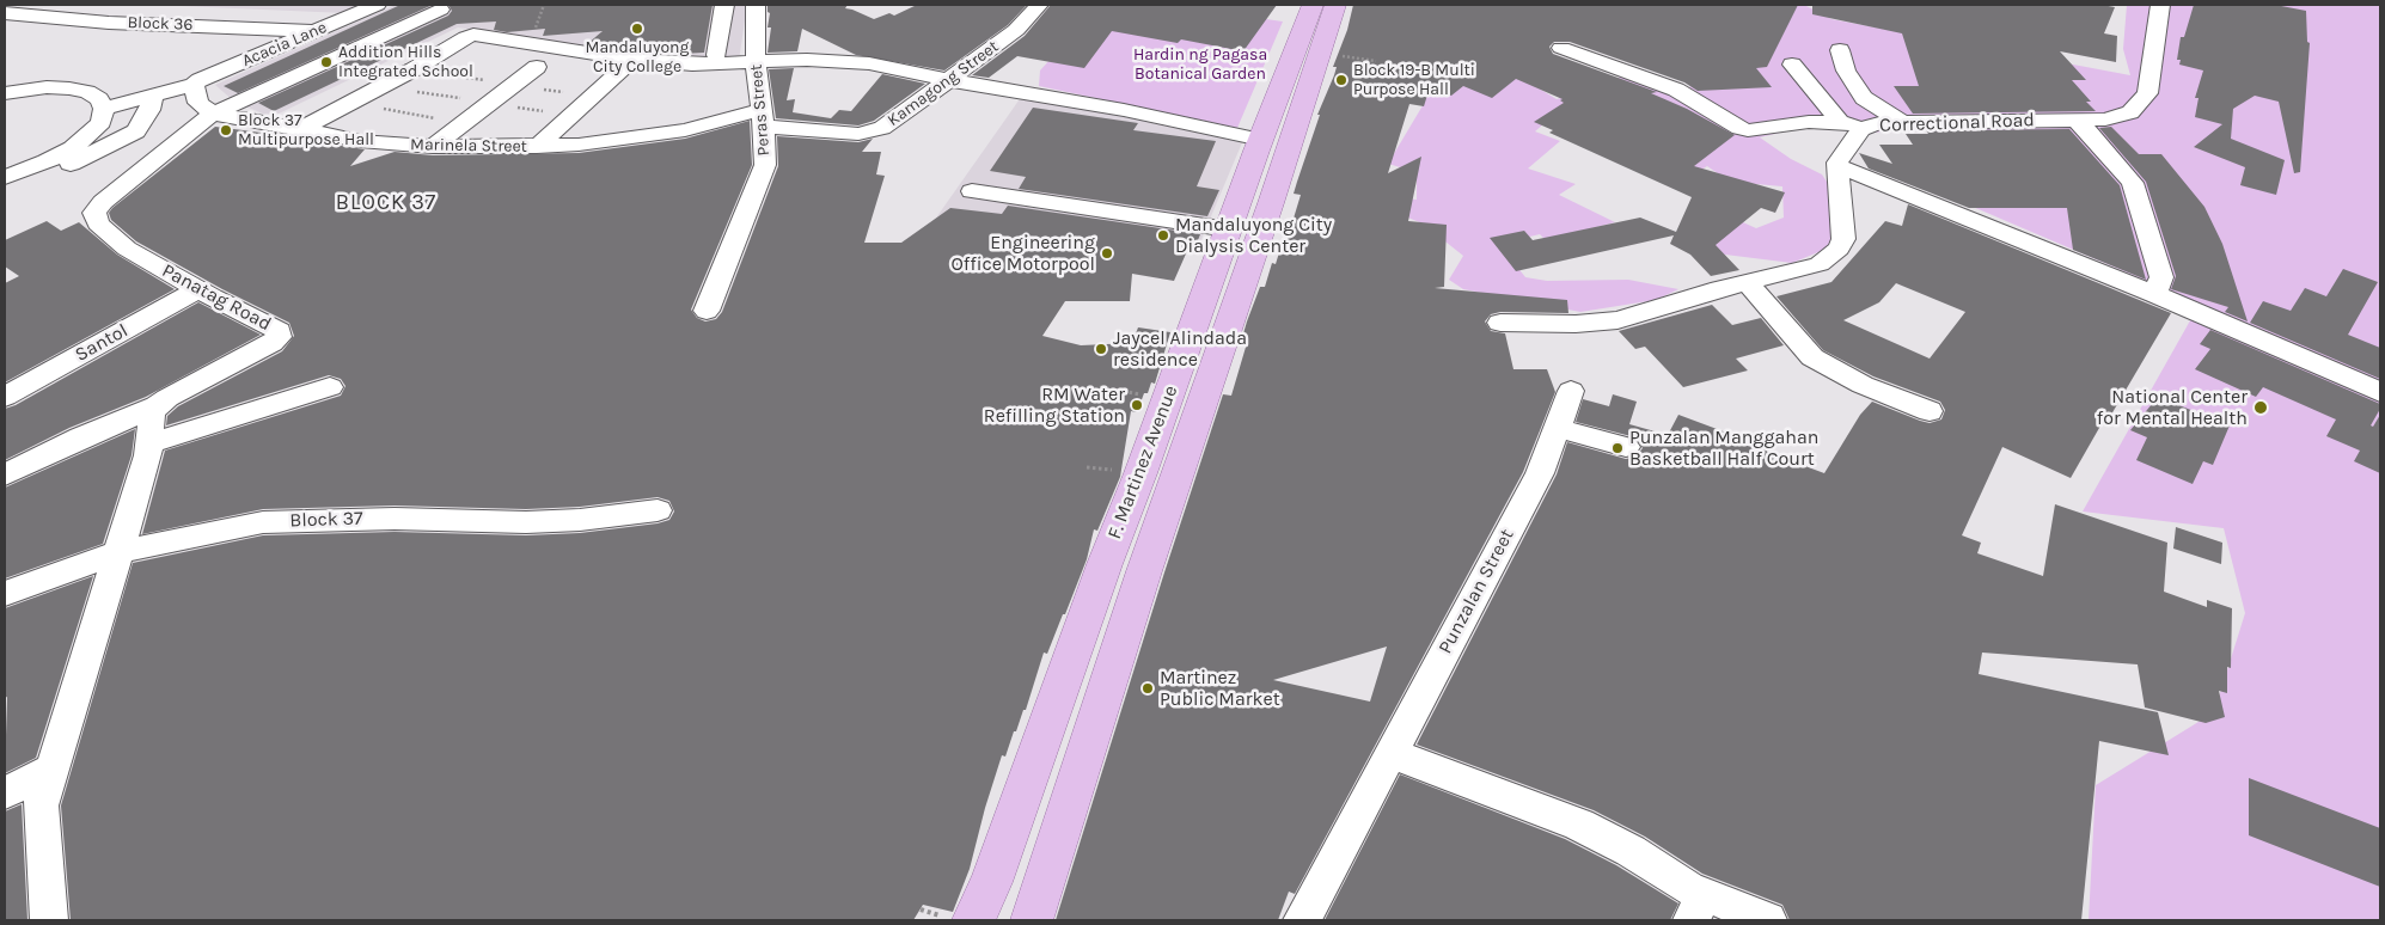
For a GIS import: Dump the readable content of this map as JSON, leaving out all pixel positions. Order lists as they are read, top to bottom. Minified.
{"streets":{"main road":["F. Martinez Avenue"],"street":["Block 36","Acacia Lane","Kamagong Street","Peras Street","Correctional Road","Marinela Street","Panatag Road","Santol","Block 37","Punzalan Street"]},"crossings":[["Block 36","Acacia Lane"],["Kamagong Street","Peras Street"],["Kamagong Street","Marinela Street"],["Peras Street","Marinela Street"],["Marinela Street","Panatag Road"],["Panatag Road","Santol"]],"districts":["BLOCK 37"],"parks":["Hardin ng Pagasa Botanical Garden"],"places":["Mandaluyong City College","Addition Hills Integrated School","Block 19-B Multi Purpose Hall","Block 37 Multipurpose Hall","Mandaluyong City Dialysis Center","Engineering Office Motorpool","Jaycel Alindada residence","RM Water Refilling Station","National Center for Mental Health","Punzalan Manggahan Basketball Half Court","Martinez Public Market"]}
